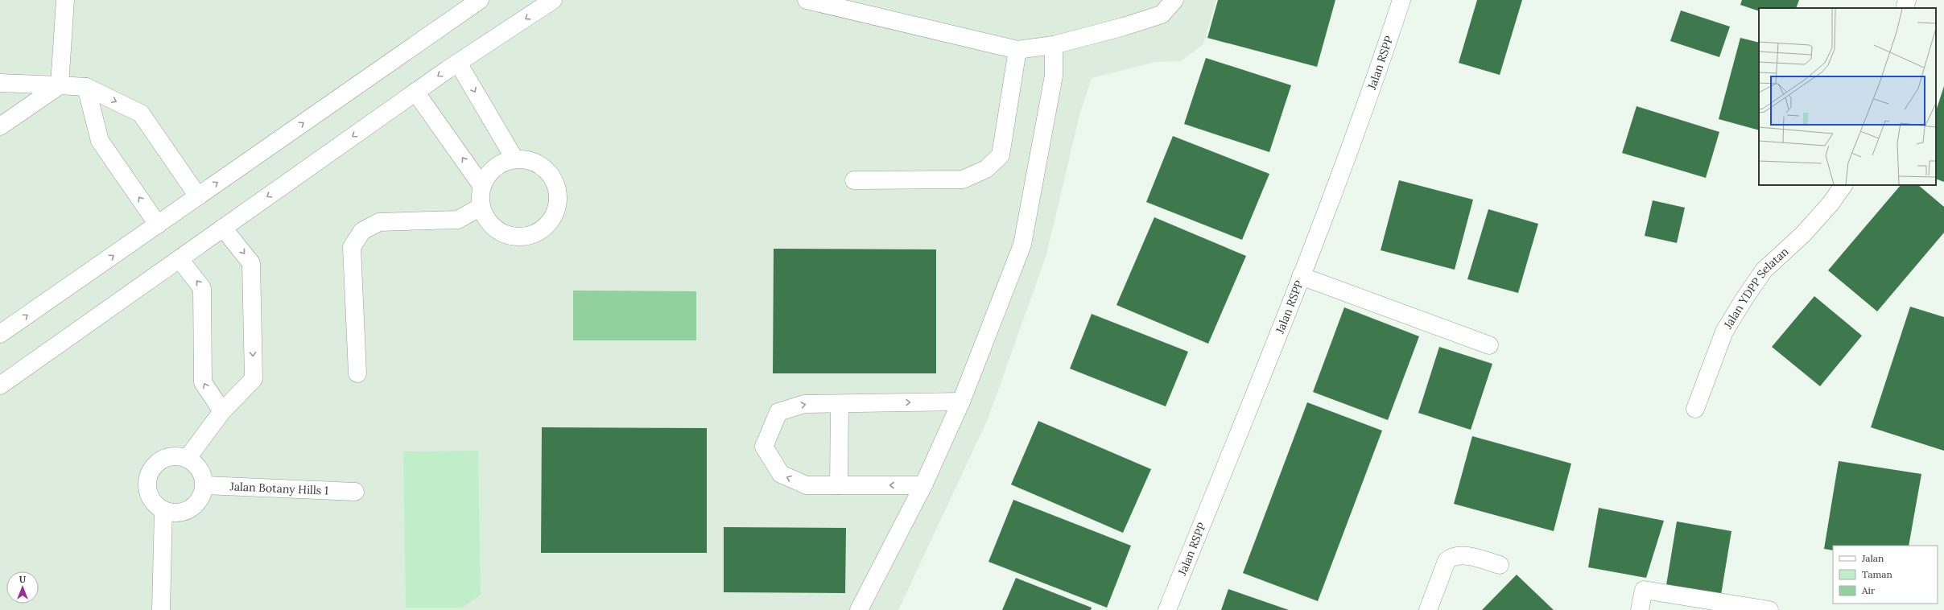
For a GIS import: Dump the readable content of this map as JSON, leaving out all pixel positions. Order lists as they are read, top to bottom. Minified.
{"streets":{"street":["Jalan RSPP","Jalan YDPP Selatan","Jalan Botany Hills 1"]},"legend":["Jalan","Taman","Air"],"north":"top"}
